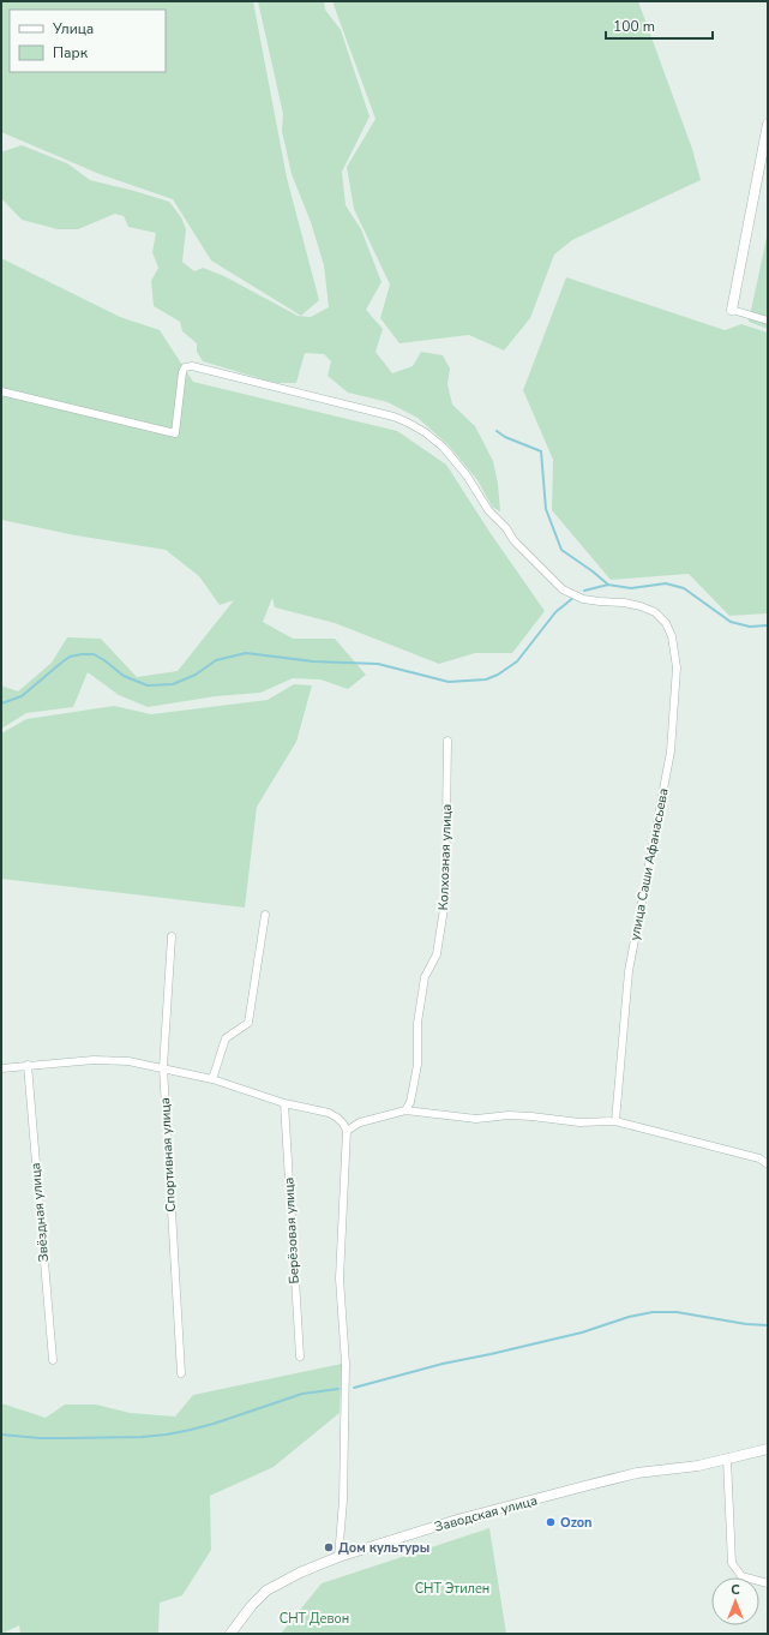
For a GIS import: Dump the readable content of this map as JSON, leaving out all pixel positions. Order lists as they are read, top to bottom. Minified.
{"streets":{"street":["Колхозная улица","улица Саши Афанасьева","Спортивная улица","Звёздная улица","Берёзовая улица","Заводская улица"]},"parks":["СНТ Этилен","СНТ Девон"],"places":["Ozon","Дом культуры"],"legend":["Улица","Парк"],"scale_bar":"100 m","north":"top"}
